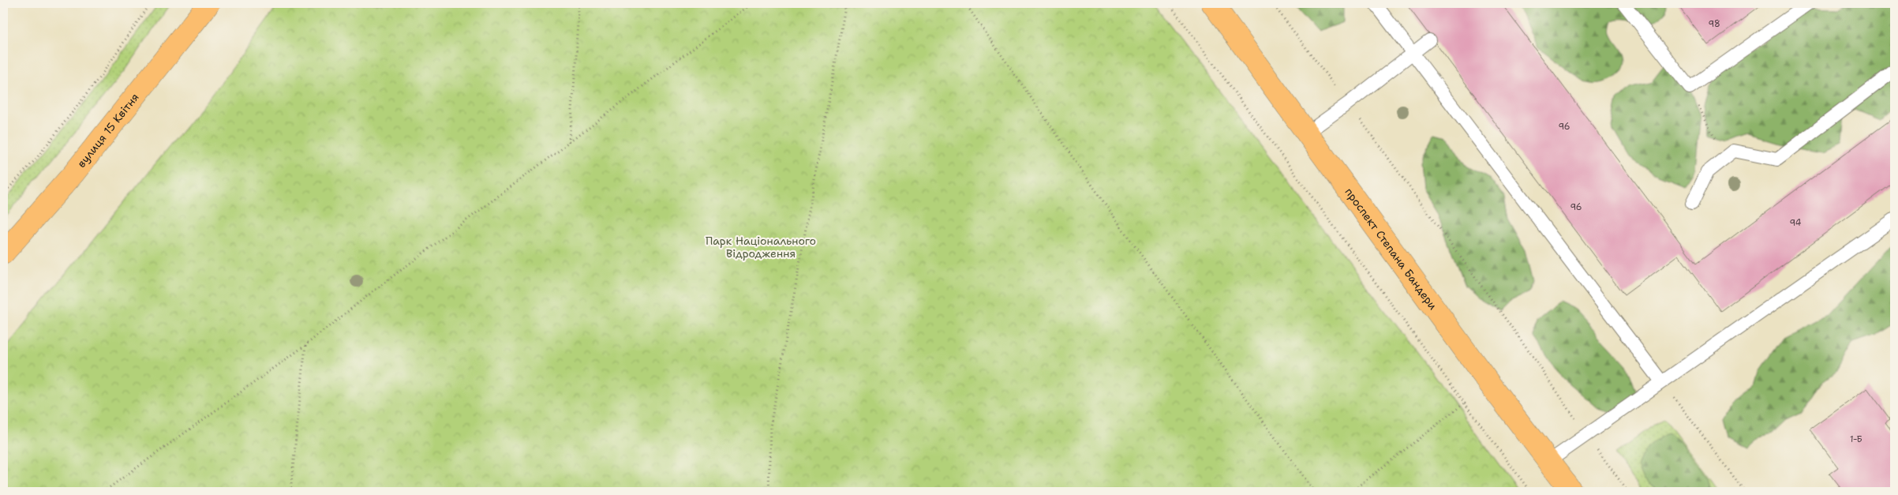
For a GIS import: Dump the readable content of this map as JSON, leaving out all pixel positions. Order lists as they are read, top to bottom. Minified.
{"streets":{"main road":["вулиця 15 Квітня","проспект Степана Бандери"]},"parks":["Парк Національного Відродження"],"house_numbers":["98","96","96","94","1-Б"]}
